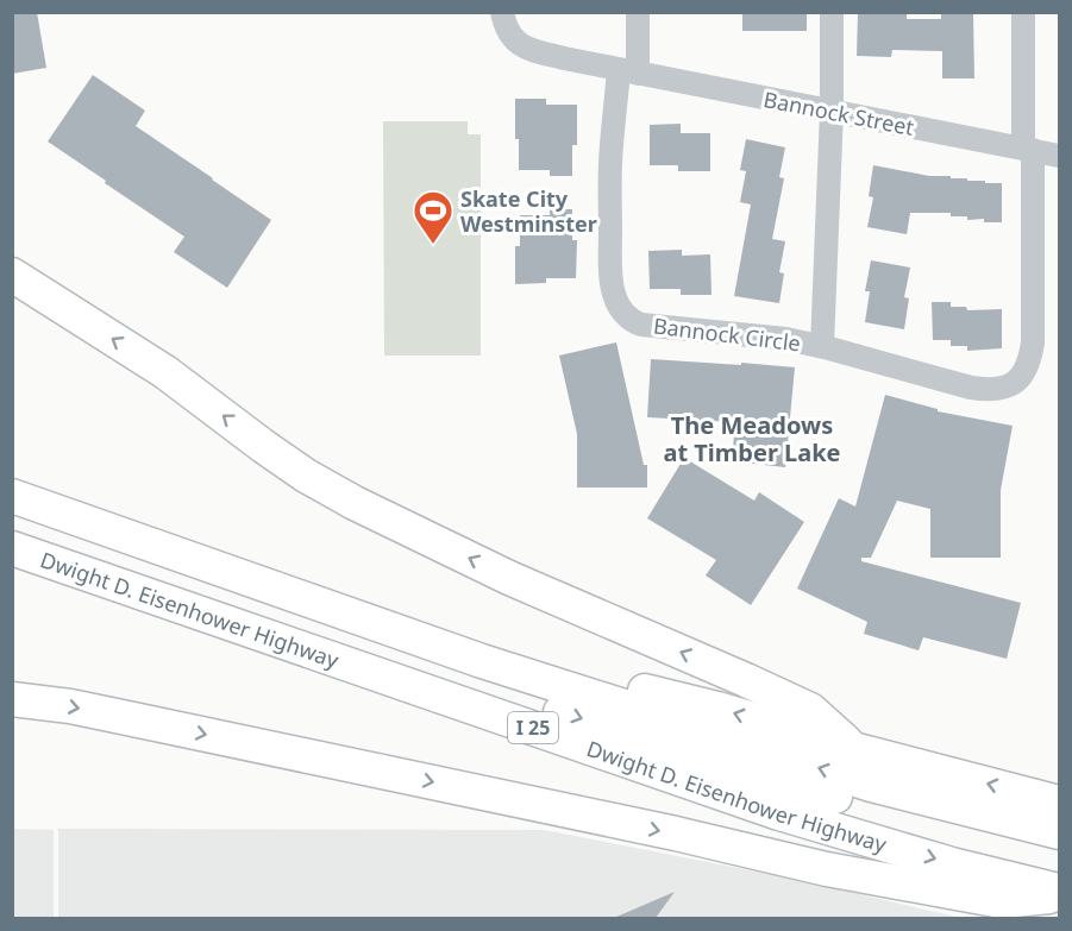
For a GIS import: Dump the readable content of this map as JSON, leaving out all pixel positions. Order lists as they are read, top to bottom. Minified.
{"streets":{"highway":["Dwight D. Eisenhower Highway","I 25"],"street":["Bannock Street","Bannock Circle"]},"crossings":[["Bannock Street","Bannock Circle"]],"districts":["The Meadows at Timber Lake"],"places":{"sports":["Skate City Westminster"]}}
